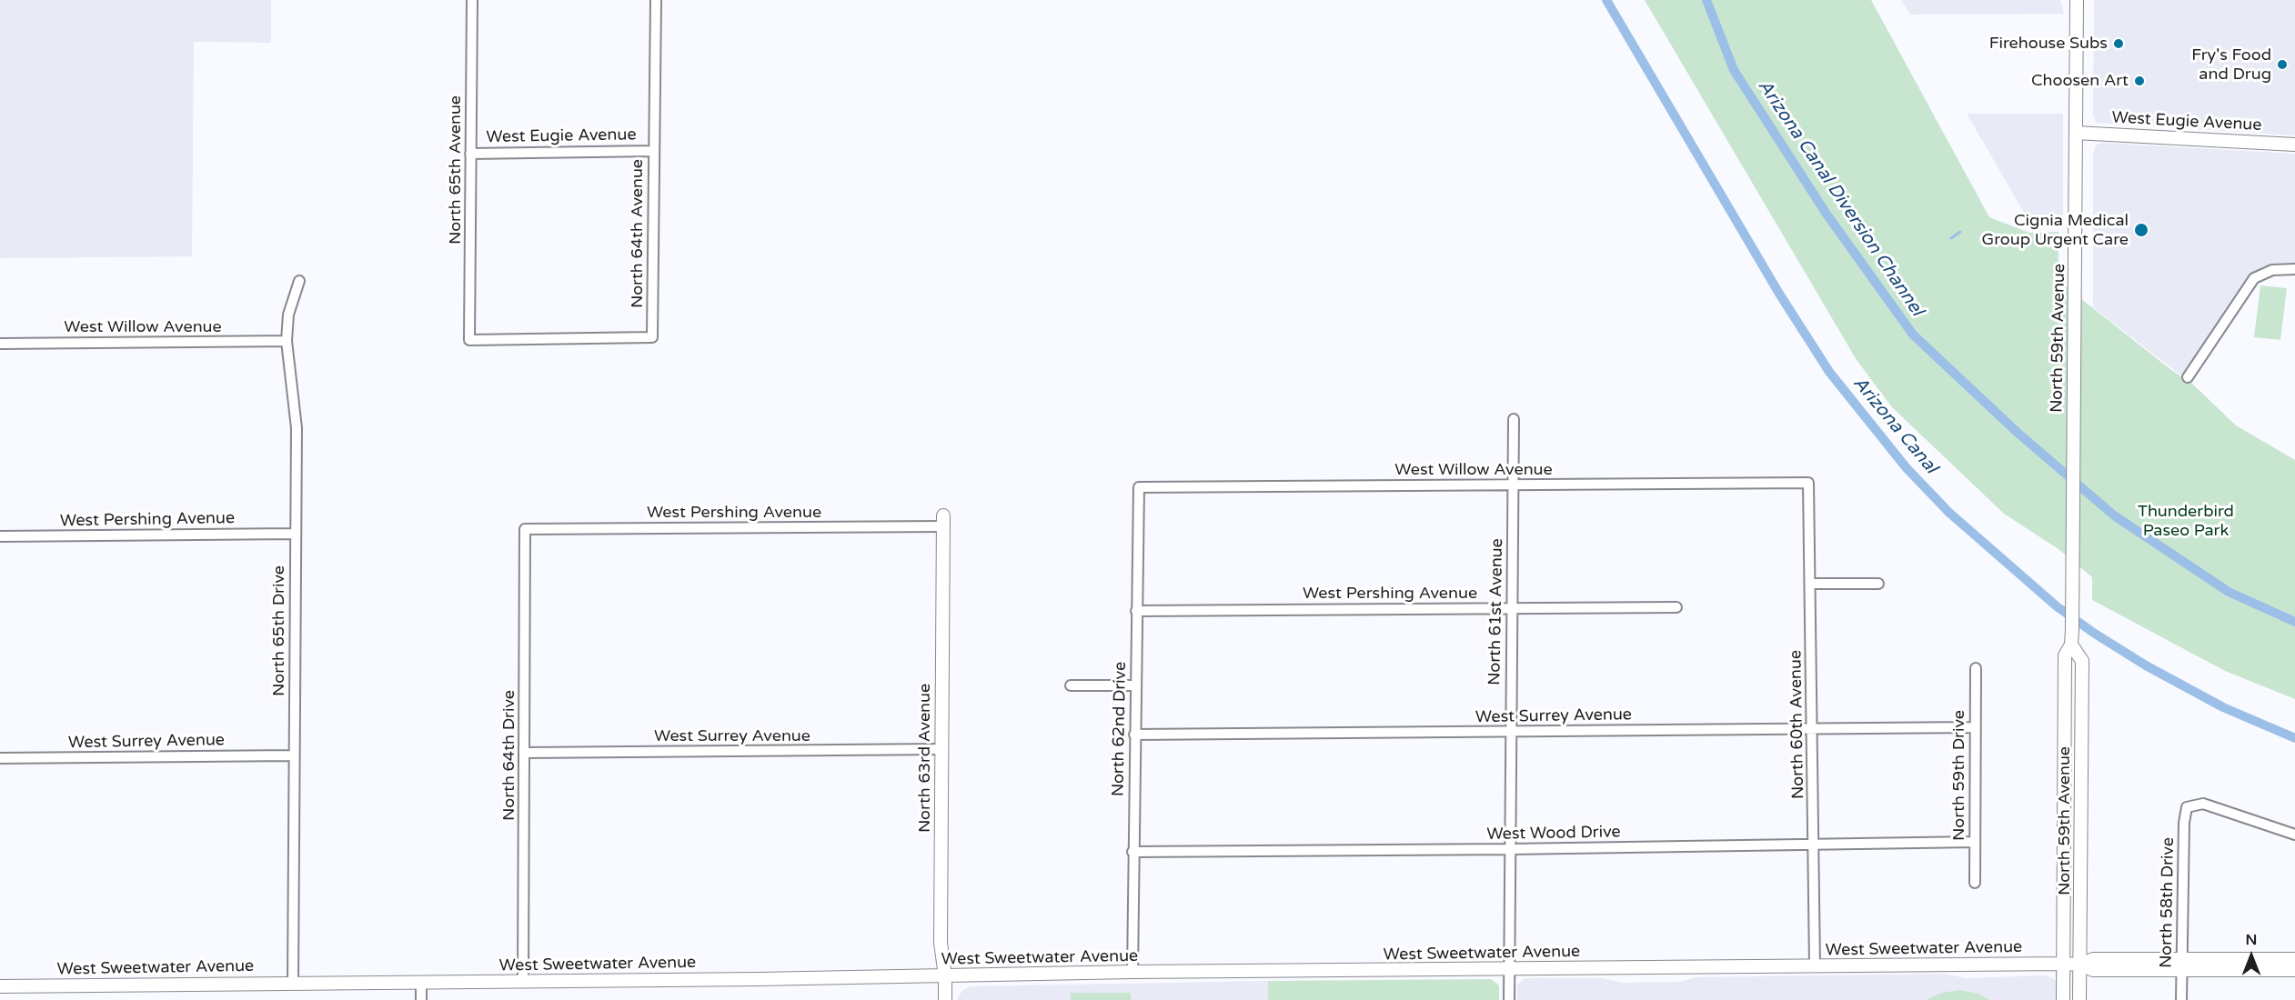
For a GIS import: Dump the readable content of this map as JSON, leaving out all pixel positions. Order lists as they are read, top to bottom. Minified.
{"streets":{"street":["West Eugie Avenue","North 65th Avenue","North 64th Avenue","West Willow Avenue","North 59th Avenue","West Pershing Avenue","North 61st Avenue","North 65th Drive","West Surrey Avenue","North 60th Avenue","North 62nd Drive","North 64th Drive","North 63rd Avenue","North 59th Drive","West Wood Drive","North 58th Drive","West Sweetwater Avenue"]},"crossings":[["West Eugie Avenue","North 65th Avenue"],["West Eugie Avenue","North 64th Avenue"],["West Eugie Avenue","North 59th Avenue"],["North 65th Avenue","North 64th Avenue"],["West Willow Avenue","North 61st Avenue"],["West Willow Avenue","North 65th Drive"],["West Willow Avenue","North 60th Avenue"],["West Willow Avenue","North 62nd Drive"],["North 59th Avenue","West Sweetwater Avenue"],["West Pershing Avenue","North 61st Avenue"],["West Pershing Avenue","North 65th Drive"],["West Pershing Avenue","North 62nd Drive"],["West Pershing Avenue","North 64th Drive"],["West Pershing Avenue","North 63rd Avenue"],["North 61st Avenue","West Surrey Avenue"],["North 61st Avenue","West Wood Drive"],["North 61st Avenue","West Sweetwater Avenue"],["North 65th Drive","West Surrey Avenue"],["North 65th Drive","West Sweetwater Avenue"],["West Surrey Avenue","North 60th Avenue"],["West Surrey Avenue","North 62nd Drive"],["West Surrey Avenue","North 64th Drive"],["West Surrey Avenue","North 63rd Avenue"],["West Surrey Avenue","North 59th Drive"],["North 60th Avenue","West Wood Drive"],["North 60th Avenue","West Sweetwater Avenue"],["North 62nd Drive","West Wood Drive"],["North 62nd Drive","West Sweetwater Avenue"],["North 64th Drive","West Sweetwater Avenue"],["North 63rd Avenue","West Sweetwater Avenue"],["North 59th Drive","West Wood Drive"],["North 58th Drive","West Sweetwater Avenue"]],"water":["Arizona Canal Diversion Channel","Arizona Canal"],"parks":["Thunderbird Paseo Park"],"places":["Firehouse Subs","Fry's Food and Drug","Choosen Art","Cignia Medical Group Urgent Care"],"north":"top"}
